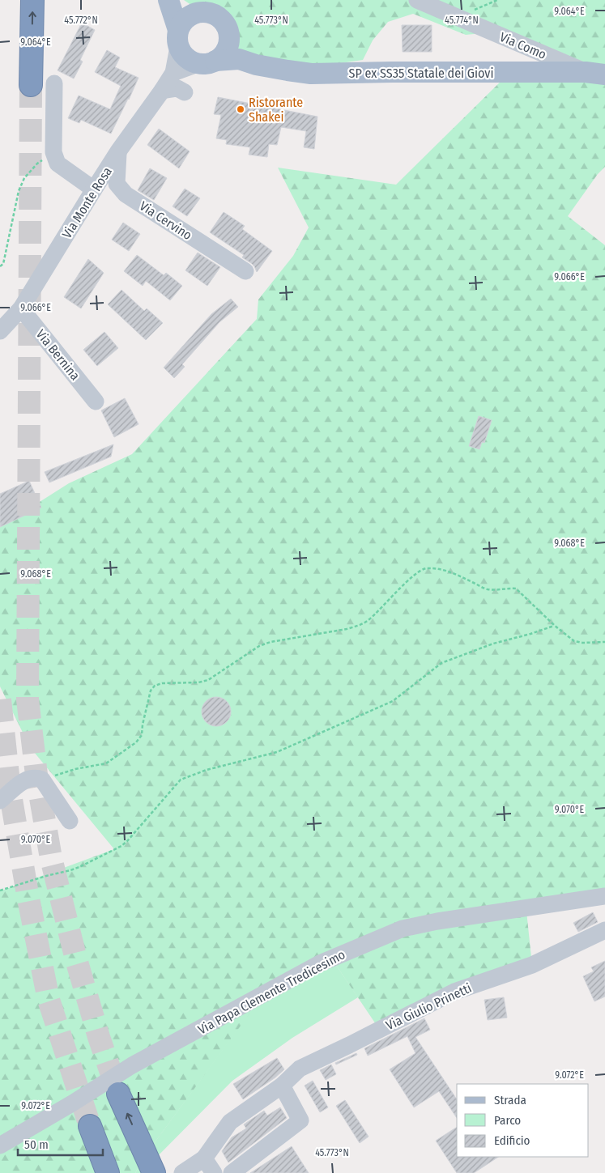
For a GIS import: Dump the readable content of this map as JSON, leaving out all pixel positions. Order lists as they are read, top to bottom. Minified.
{"streets":{"main road":["SP ex SS35 Statale dei Giovi"],"street":["Via Como","Via Monte Rosa","Via Cervino","Via Bernina","Via Papa Clemente Tredicesimo","Via Giulio Prinetti"]},"crossings":[["Via Como","SP ex SS35 Statale dei Giovi"],["SP ex SS35 Statale dei Giovi","Via Monte Rosa"],["Via Monte Rosa","Via Cervino"],["Via Monte Rosa","Via Bernina"]],"places":["Ristorante Shakei"],"legend":["Strada","Parco","Edificio"],"scale_bar":"50 m","coordinates":["9.064°E","45.772°N","45.773°N","45.774°N","9.066°E","9.068°E","9.070°E","9.072°E"]}
